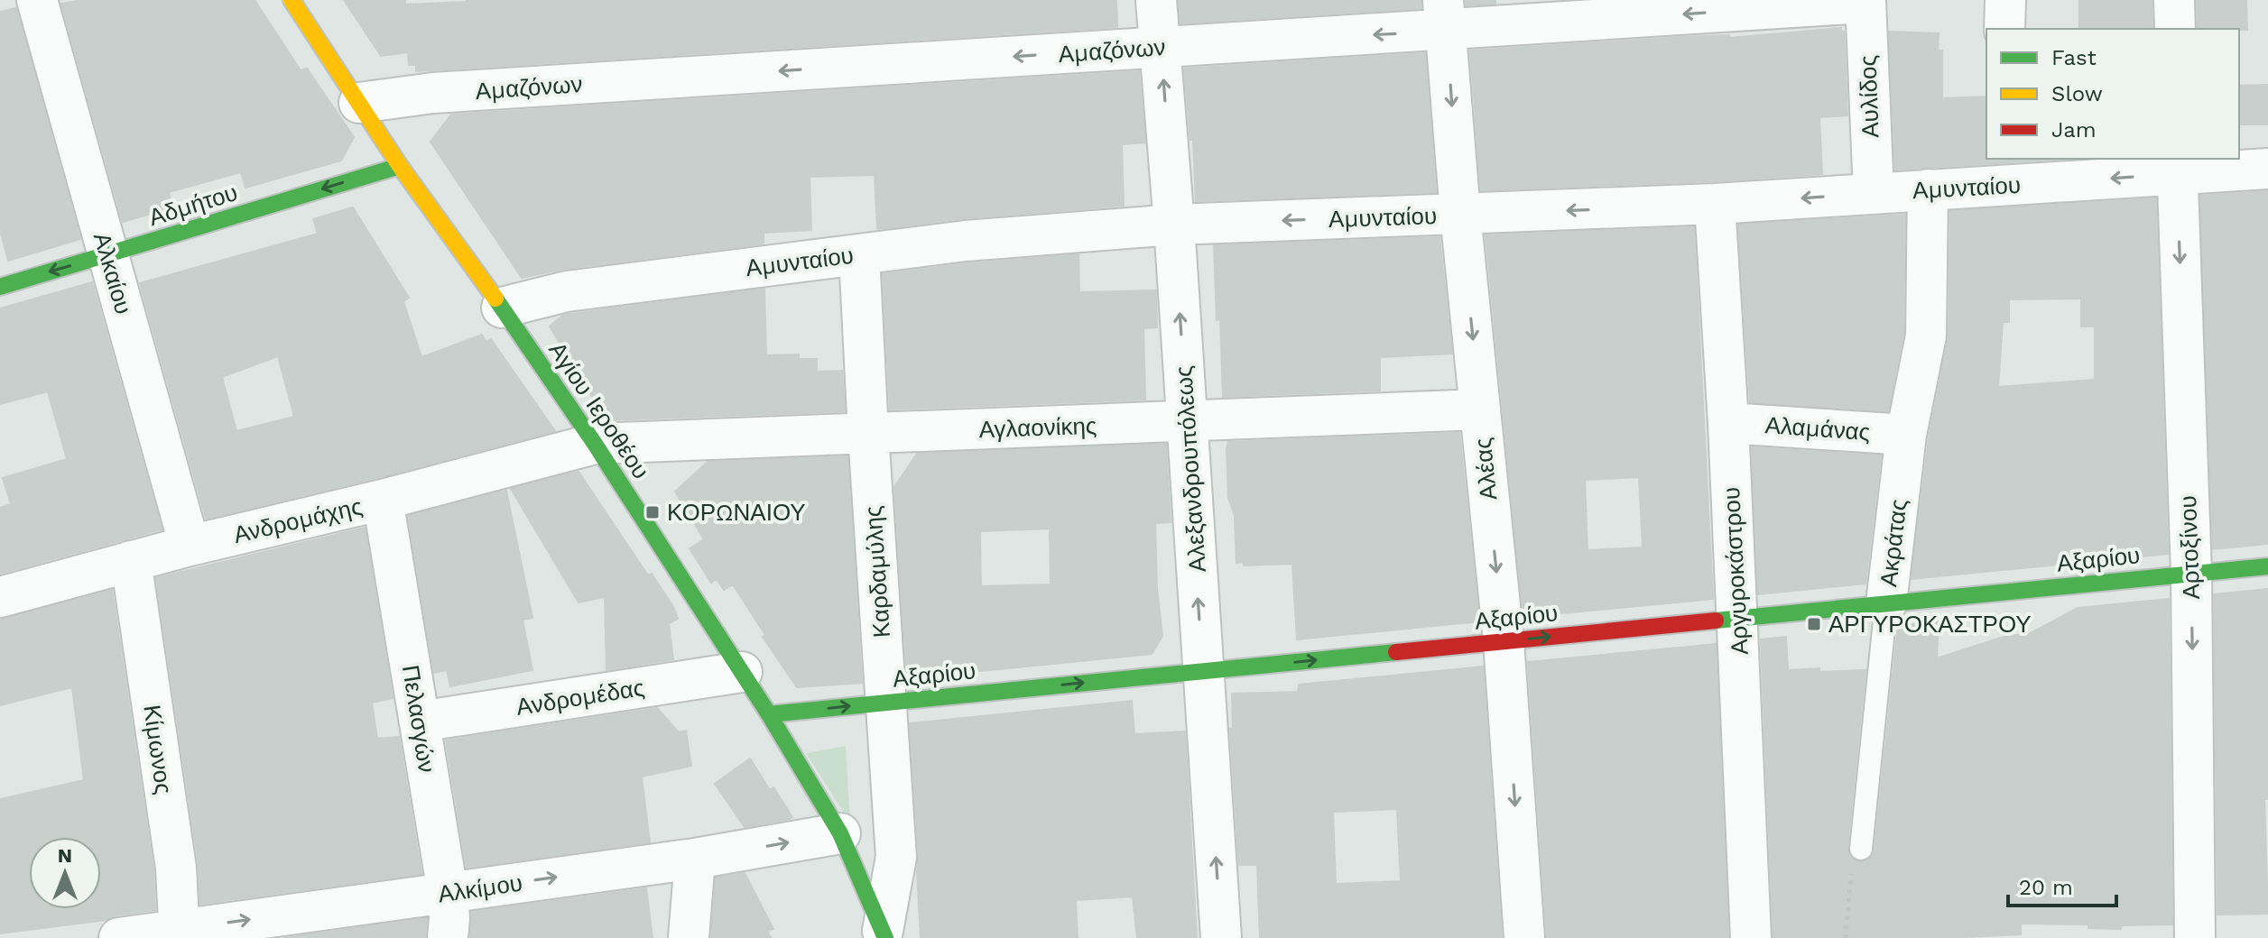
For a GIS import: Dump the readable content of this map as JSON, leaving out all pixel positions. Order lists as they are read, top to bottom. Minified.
{"streets":{"street":["Αμαζόνων","Αυλίδος","Αμυνταίου","Αδμήτου","Αλκαίου","Αγίου Ιεροθέου","Αγλαονίκης","Αλαμάνας","Αλεξανδρουπόλεως","Αλέας","Ανδρομάχης","Ακράτας","Αρτοξίνου","Αξαρίου","Αργυροκάστρου","Καρδαμύλης","Ανδρομέδας","Πελασγών","Κίμωνος","Αλκίμου"]},"crossings":[["Αμαζόνων","Αυλίδος"],["Αμαζόνων","Αγίου Ιεροθέου"],["Αμαζόνων","Αλεξανδρουπόλεως"],["Αμαζόνων","Αλέας"],["Αυλίδος","Αμυνταίου"],["Αμυνταίου","Αγίου Ιεροθέου"],["Αμυνταίου","Αλεξανδρουπόλεως"],["Αμυνταίου","Αλέας"],["Αμυνταίου","Ακράτας"],["Αμυνταίου","Αρτοξίνου"],["Αμυνταίου","Αργυροκάστρου"],["Αμυνταίου","Καρδαμύλης"],["Αδμήτου","Αλκαίου"],["Αδμήτου","Αγίου Ιεροθέου"],["Αλκαίου","Ανδρομάχης"],["Αγίου Ιεροθέου","Αγλαονίκης"],["Αγίου Ιεροθέου","Ανδρομάχης"],["Αγίου Ιεροθέου","Αξαρίου"],["Αγίου Ιεροθέου","Καρδαμύλης"],["Αγίου Ιεροθέου","Ανδρομέδας"],["Αγίου Ιεροθέου","Αλκίμου"],["Αγλαονίκης","Αλεξανδρουπόλεως"],["Αγλαονίκης","Αλέας"],["Αγλαονίκης","Ανδρομάχης"],["Αγλαονίκης","Καρδαμύλης"],["Αλαμάνας","Ακράτας"],["Αλαμάνας","Αργυροκάστρου"],["Αλεξανδρουπόλεως","Αξαρίου"],["Αλέας","Αξαρίου"],["Ανδρομάχης","Πελασγών"],["Ανδρομάχης","Κίμωνος"],["Ακράτας","Αξαρίου"],["Αρτοξίνου","Αξαρίου"],["Αξαρίου","Αργυροκάστρου"],["Αξαρίου","Καρδαμύλης"],["Ανδρομέδας","Πελασγών"],["Πελασγών","Αλκίμου"],["Κίμωνος","Αλκίμου"]],"one_way":["Αμαζόνων","Αμυνταίου","Αδμήτου","Αλεξανδρουπόλεως","Αλέας","Αρτοξίνου","Αξαρίου","Αλκίμου"],"places":{"transit":["ΚΟΡΩΝΑΙΟΥ","ΑΡΓΥΡΟΚΑΣΤΡΟΥ"]},"legend":["Fast","Slow","Jam"],"scale_bar":"20 m","north":"top"}
